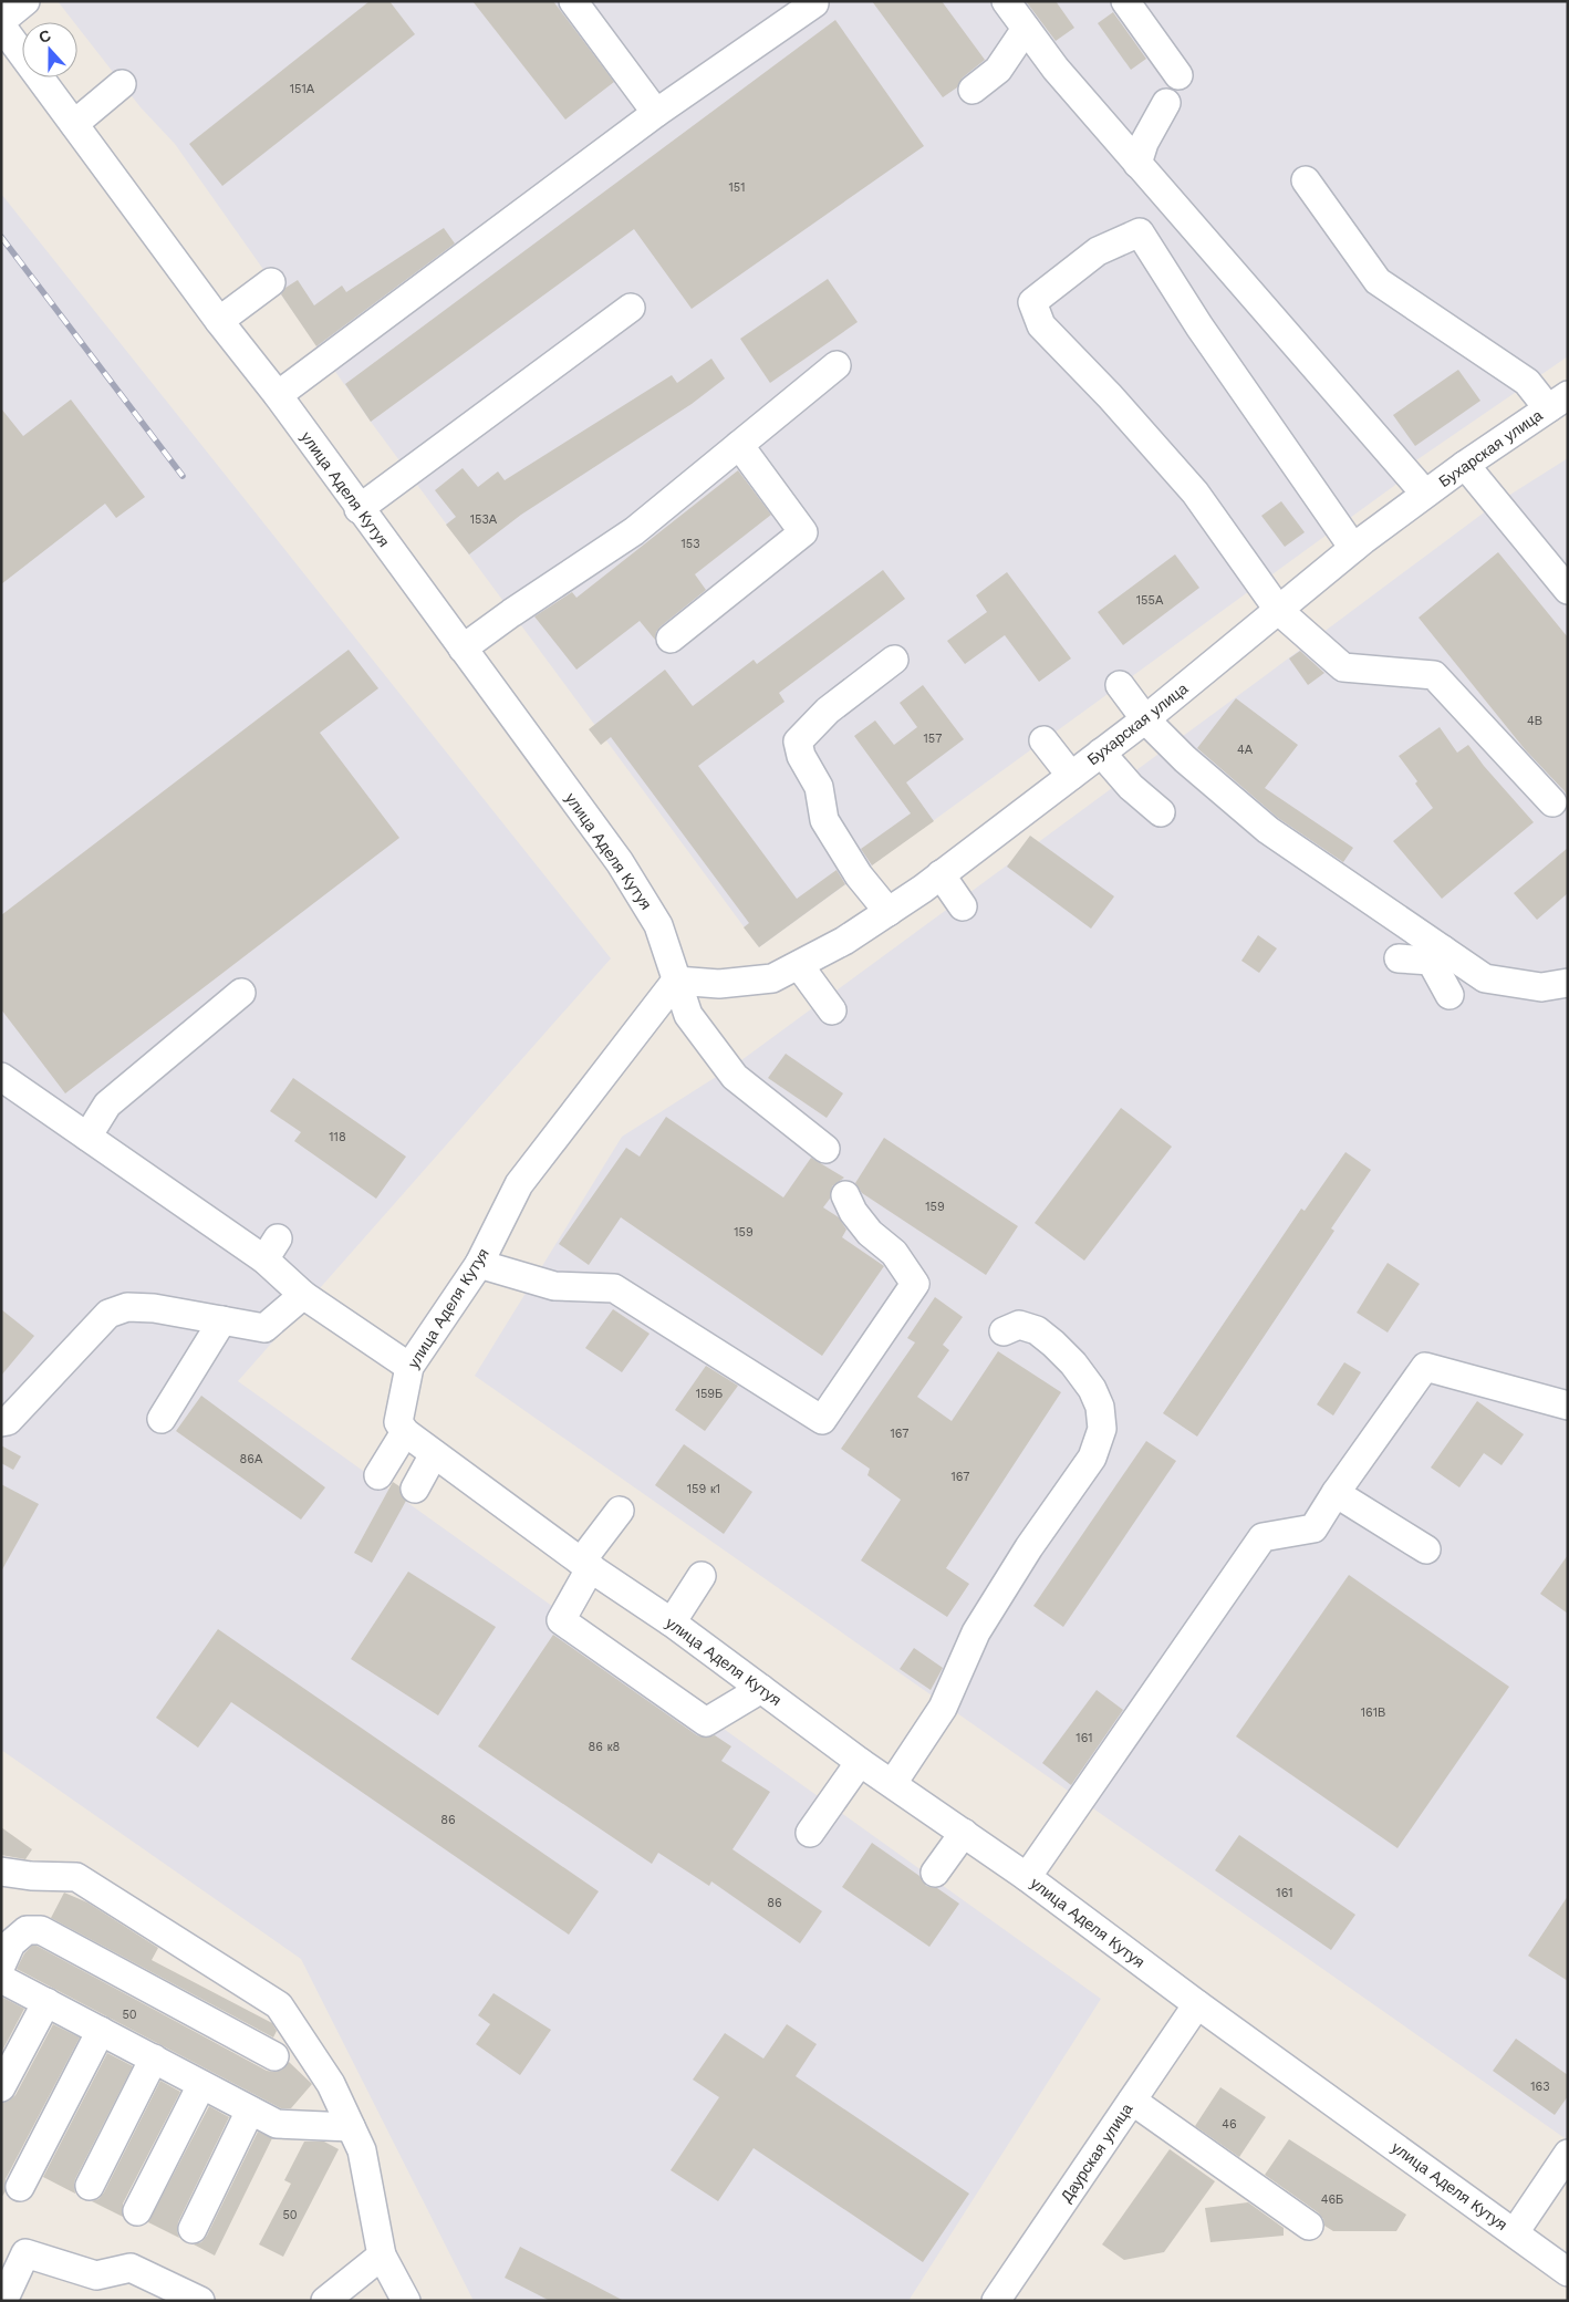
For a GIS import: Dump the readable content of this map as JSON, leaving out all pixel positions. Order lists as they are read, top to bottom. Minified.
{"streets":{"street":["Бухарская улица","улица Аделя Кутуя","Даурская улица"]},"crossings":[["Бухарская улица","улица Аделя Кутуя"],["улица Аделя Кутуя","Даурская улица"]],"house_numbers":["151А","151","153А","153","155А","4В","157","4А","118","159","159","159Б","167","86А","167","159 к1","161В","161","86 к8","86","161","86","50","163","46","46Б","50"],"north":"top"}
